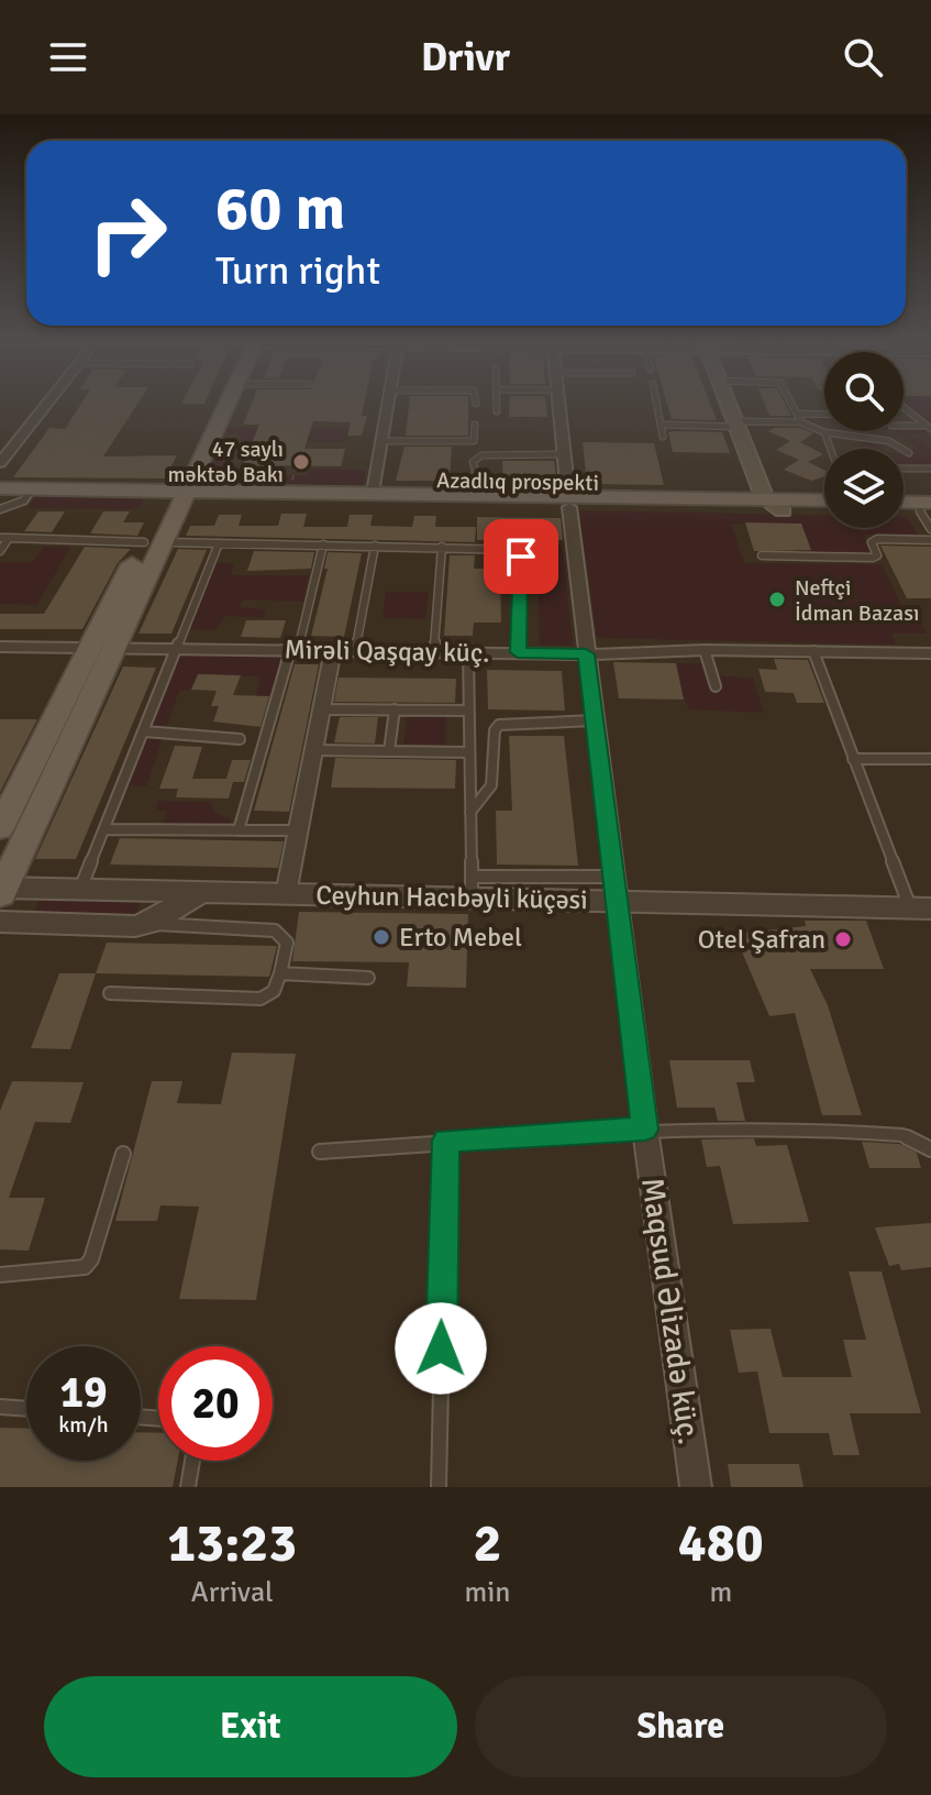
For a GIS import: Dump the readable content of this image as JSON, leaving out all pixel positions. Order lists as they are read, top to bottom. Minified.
{"streets":{"main road":["Azadlıq prospekti"],"street":["Mirəli Qaşqay küç.","Ceyhun Hacıbəyli küçəsi","Maqsud Əlizadə küç."]},"crossings":[["Azadlıq prospekti","Maqsud Əlizadə küç."],["Mirəli Qaşqay küç.","Maqsud Əlizadə küç."],["Ceyhun Hacıbəyli küçəsi","Maqsud Əlizadə küç."]],"places":["47 saylı məktəb Bakı","Neftçi İdman Bazası","Erto Mebel","Otel Şafran"],"page":{"header":"Drivr","turn":["60 m","Turn right"],"speed":"19 km/h","limit":"20","eta":["13:23","Arrival","2","min","480","m"],"buttons":["Exit","Share"]}}
